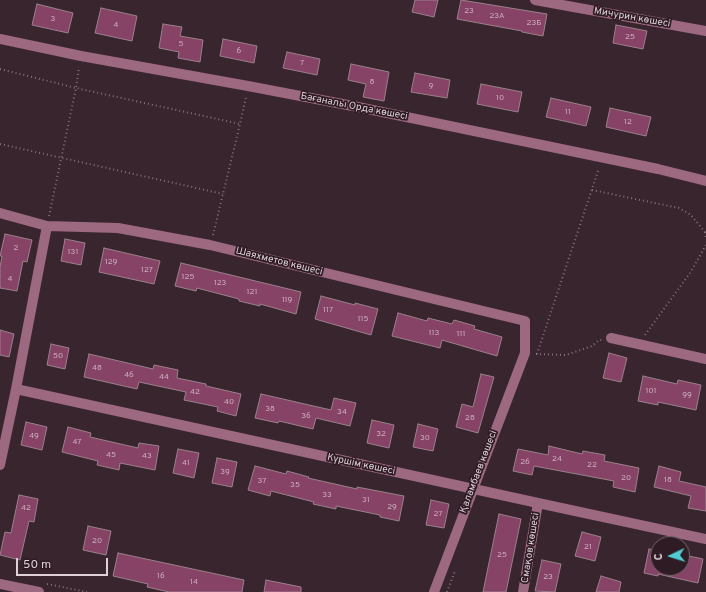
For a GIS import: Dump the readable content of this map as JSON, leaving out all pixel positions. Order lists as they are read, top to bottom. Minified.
{"streets":{"street":["Мичурин көшесі","Бағаналы Орда көшесі","Шаяхметов көшесі","Күршім көшесі","Қаламбаев көшесі","Смақов көшесі"]},"crossings":[["Шаяхметов көшесі","Қаламбаев көшесі"],["Күршім көшесі","Қаламбаев көшесі"],["Күршім көшесі","Смақов көшесі"]],"house_numbers":["23","23А","3","23Б","4","25","5","6","7","8","9","10","11","12","2","131","129","127","125","4","123","121","119","117","115","113","111","50","48","46","44","101","42","99","40","38","34","36","28","32","49","30","47","45","43","24","26","41","22","39","20","18","37","35","33","31","29","42","27","20","21","25","16","23","14"],"scale_bar":"50 m","north":"left"}
